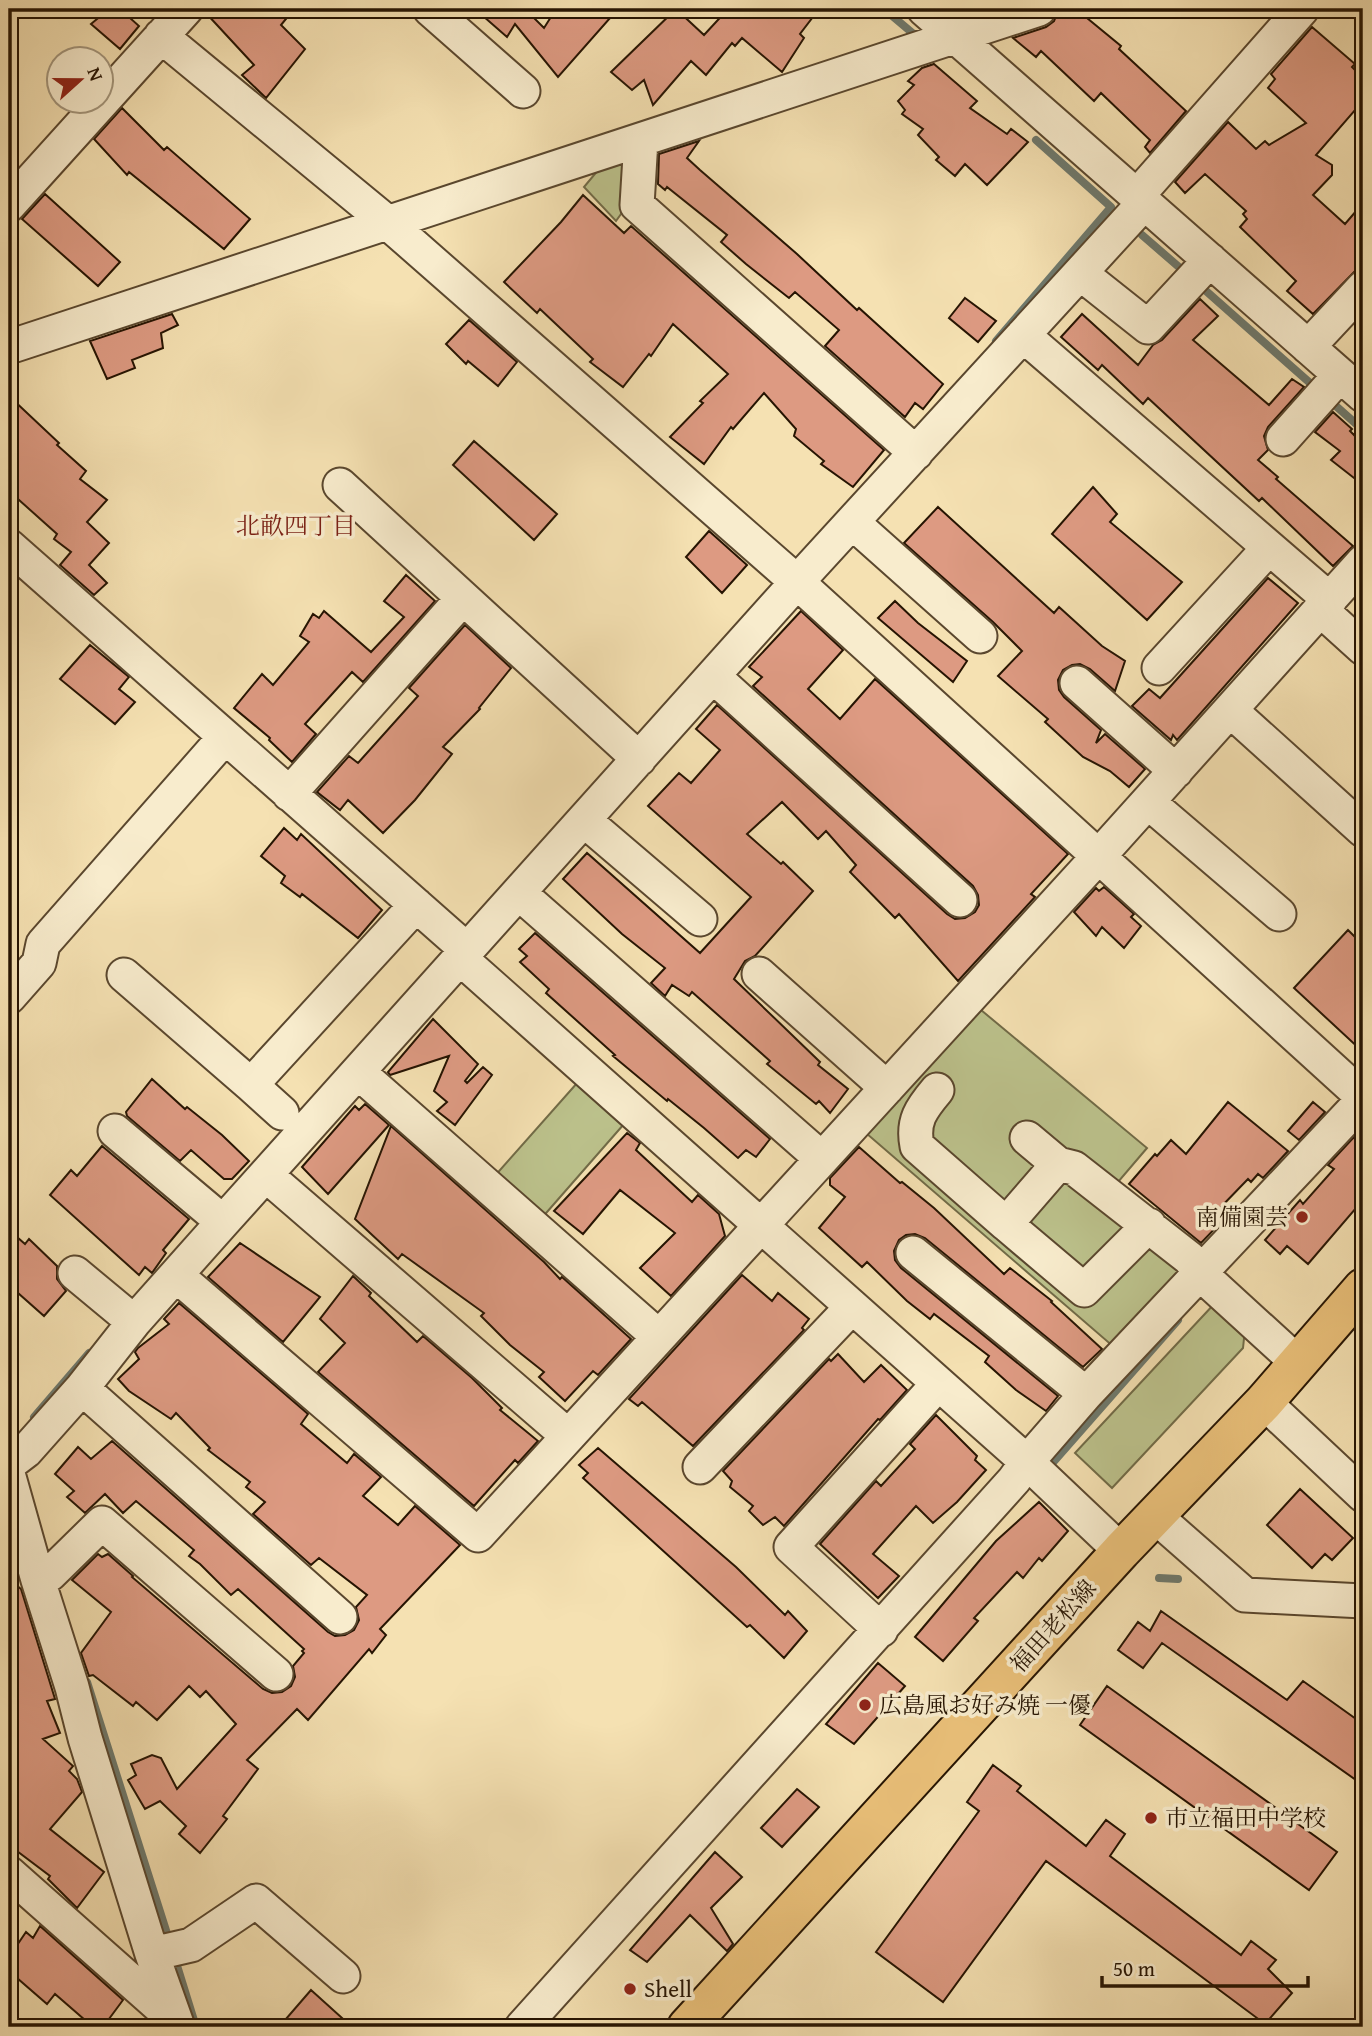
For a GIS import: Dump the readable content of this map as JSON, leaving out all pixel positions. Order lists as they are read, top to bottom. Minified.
{"streets":{"main road":["福田老松線"]},"districts":["北畝四丁目"],"places":["南備園芸","広島風お好み焼 一優","市立福田中学校","Shell"],"scale_bar":"50 m","north":"right"}
